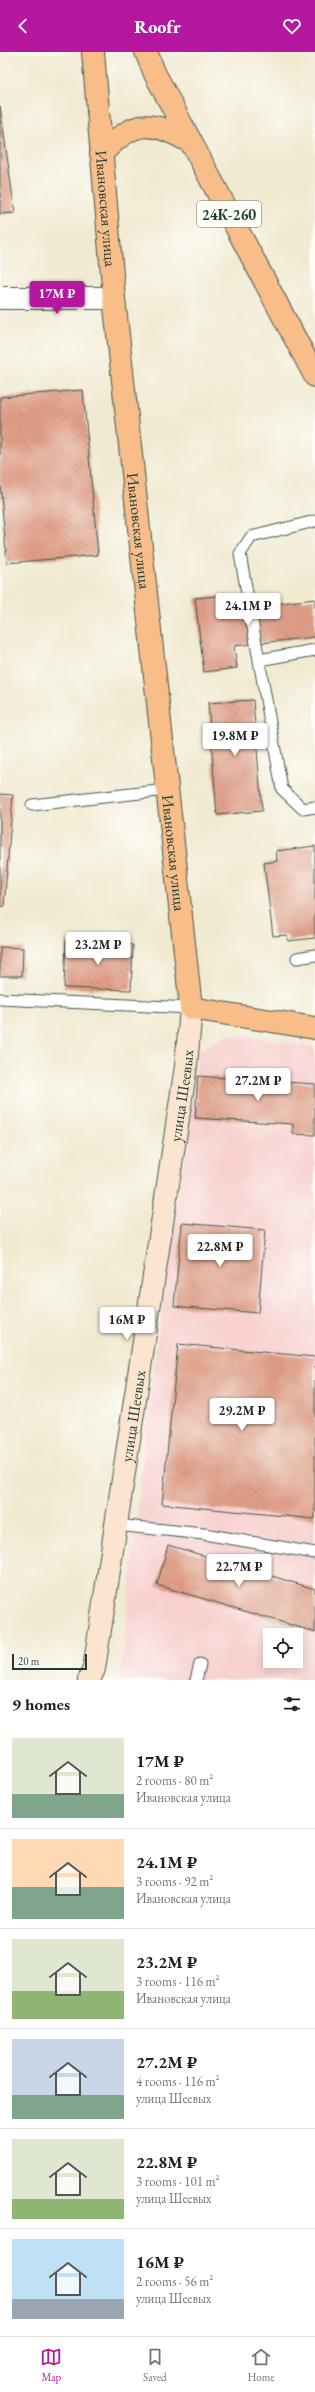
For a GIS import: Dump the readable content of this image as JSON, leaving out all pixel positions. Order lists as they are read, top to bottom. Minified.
{"streets":{"main road":["Ивановская улица","24К-260","улица Шеевых"]},"crossings":[["Ивановская улица","улица Шеевых"]],"scale_bar":"20 m","page":{"header":"Roofr","price":["17M ₽","24.1M ₽","19.8M ₽","23.2M ₽","27.2M ₽","22.8M ₽","16M ₽","29.2M ₽","22.7M ₽"],"scale":"20 m","heading":"9 homes","list":[{"name":"17M ₽","note":"2 rooms · 80 m² · Ивановская улица"},{"name":"24.1M ₽","note":"3 rooms · 92 m² · Ивановская улица"},{"name":"23.2M ₽","note":"3 rooms · 116 m² · Ивановская улица"},{"name":"27.2M ₽","note":"4 rooms · 116 m² · улица Шеевых"},{"name":"22.8M ₽","note":"3 rooms · 101 m² · улица Шеевых"},{"name":"16M ₽","note":"2 rooms · 56 m² · улица Шеевых"}],"tabs":["Map","Saved","Home"]}}
